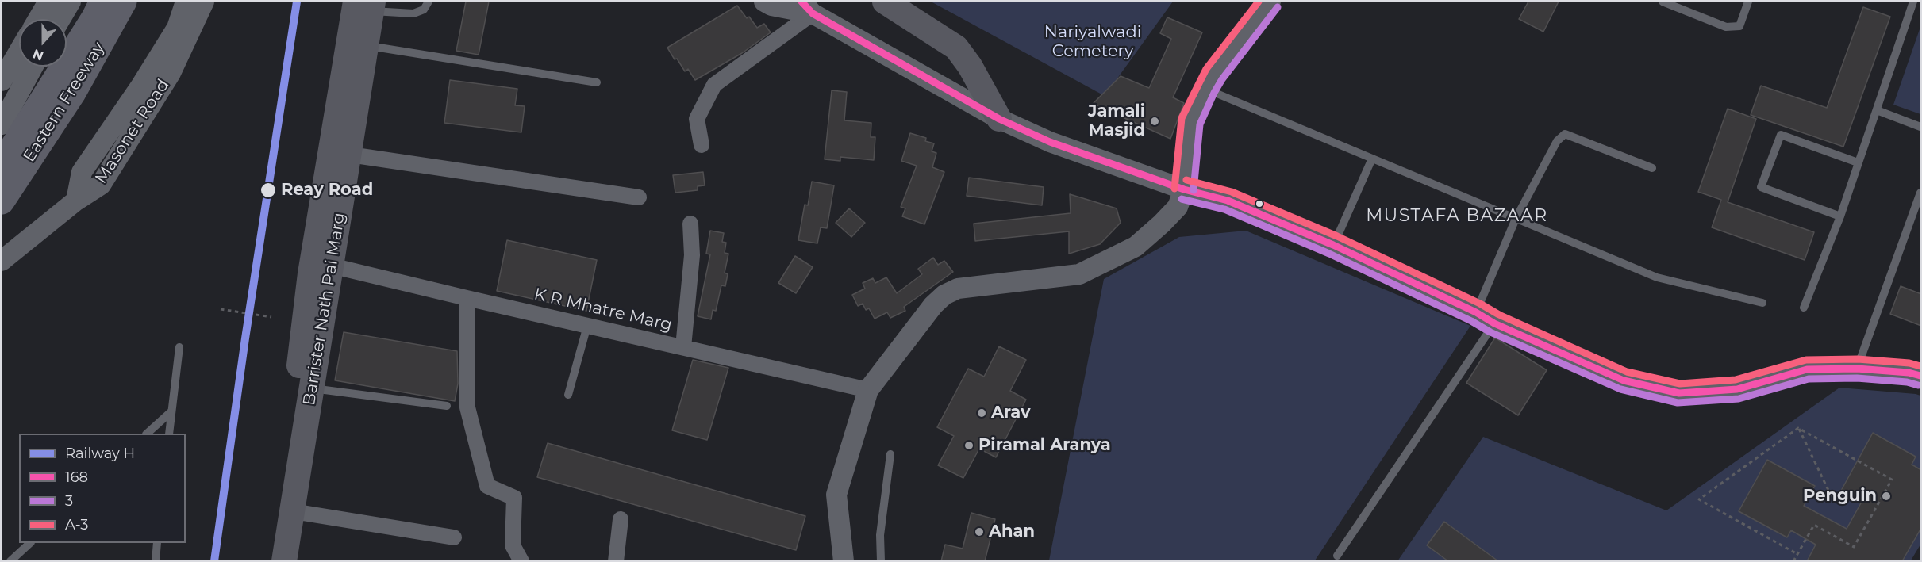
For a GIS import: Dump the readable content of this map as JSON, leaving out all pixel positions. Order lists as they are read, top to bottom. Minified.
{"streets":{"highway":["Eastern Freeway"],"main road":["Barrister Nath Pai Marg"],"street":["Masonet Road","K R Mhatre Marg"]},"crossings":[["Barrister Nath Pai Marg","K R Mhatre Marg"]],"districts":["MUSTAFA BAZAAR"],"parks":["Nariyalwadi Cemetery"],"places":["Jamali Masjid","Reay Road","Arav","Piramal Aranya","Penguin","Ahan"],"lines":["rail line H","transit line 168","transit line A-3","transit line 3"],"legend":["Railway H","168","3","A-3"],"north":"bottom"}
